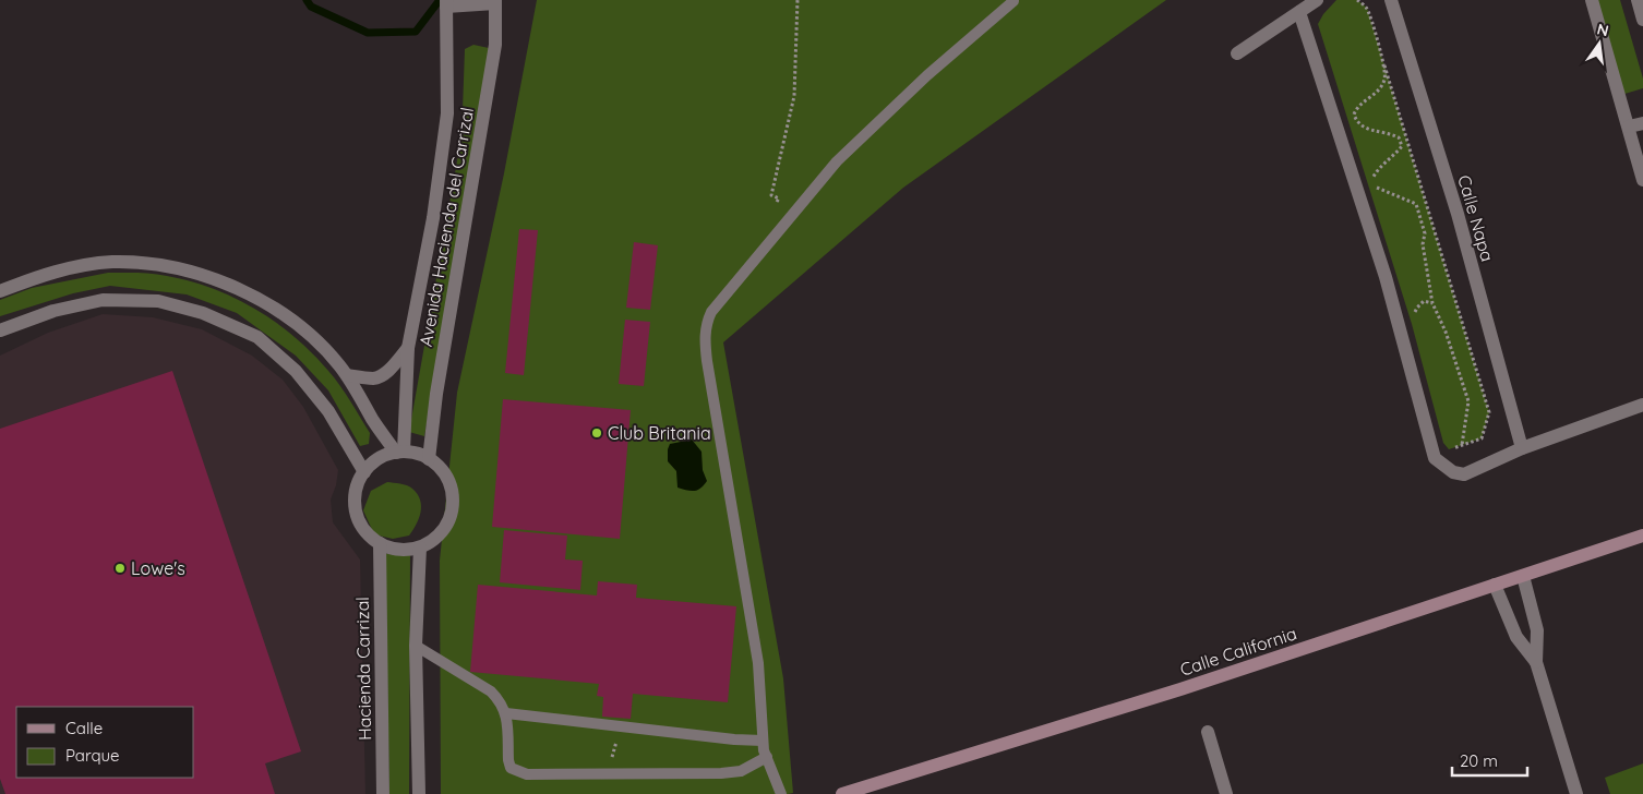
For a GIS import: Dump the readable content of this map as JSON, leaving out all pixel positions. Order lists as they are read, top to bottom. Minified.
{"streets":{"main road":["Calle California"],"street":["Calle Napa","Avenida Hacienda del Carrizal","Hacienda Carrizal"]},"crossings":[["Avenida Hacienda del Carrizal","Hacienda Carrizal"]],"places":["Club Britania","Lowe's"],"legend":["Calle","Parque"],"scale_bar":"20 m","north":"top"}
